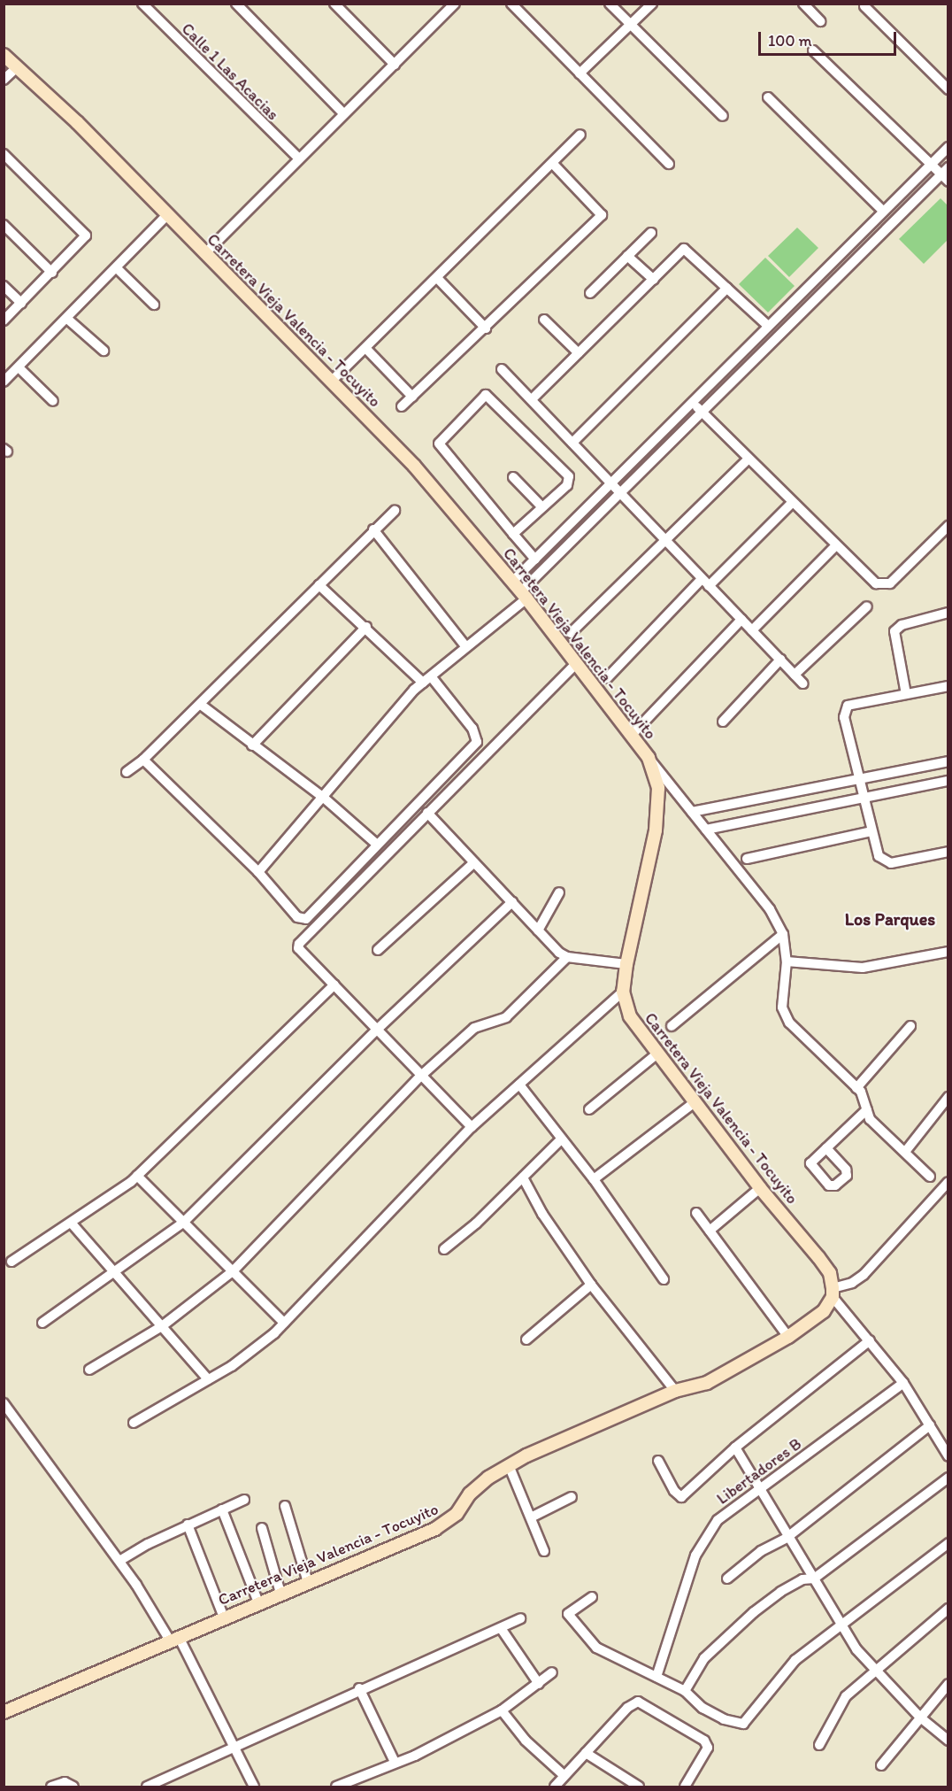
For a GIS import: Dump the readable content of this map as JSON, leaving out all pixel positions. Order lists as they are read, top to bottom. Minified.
{"streets":{"street":["Calle 1 Las Acacias","Carretera Vieja Valencia - Tocuyito","Libertadores B"]},"districts":["Los Parques"],"scale_bar":"100 m"}
